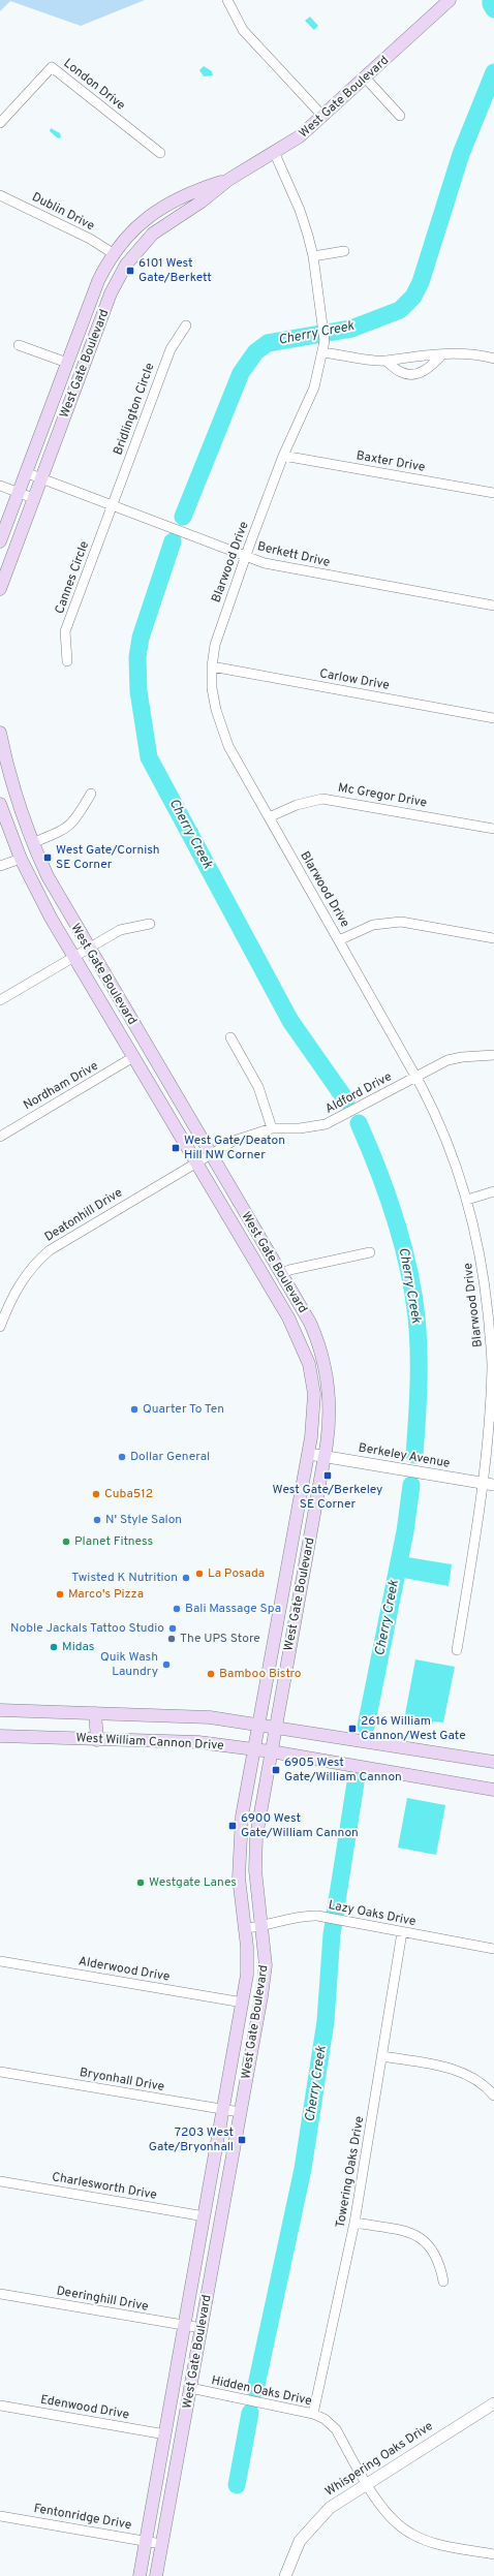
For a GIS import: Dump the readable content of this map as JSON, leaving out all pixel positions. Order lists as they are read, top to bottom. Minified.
{"streets":{"main road":["West Gate Boulevard","West William Cannon Drive"],"street":["London Drive","Dublin Drive","Bridlington Circle","Baxter Drive","Berkett Drive","Blarwood Drive","Cannes Circle","Carlow Drive","Mc Gregor Drive","Nordham Drive","Aldford Drive","Deatonhill Drive","Berkeley Avenue","Lazy Oaks Drive","Alderwood Drive","Bryonhall Drive","Towering Oaks Drive","Charlesworth Drive","Deeringhill Drive","Hidden Oaks Drive","Edenwood Drive","Whispering Oaks Drive","Fentonridge Drive"]},"crossings":[["West Gate Boulevard","Dublin Drive"],["West Gate Boulevard","Berkett Drive"],["West Gate Boulevard","Blarwood Drive"],["West Gate Boulevard","Nordham Drive"],["West Gate Boulevard","Aldford Drive"],["West Gate Boulevard","Deatonhill Drive"],["West Gate Boulevard","Berkeley Avenue"],["West Gate Boulevard","West William Cannon Drive"],["West Gate Boulevard","Lazy Oaks Drive"],["West Gate Boulevard","Alderwood Drive"],["West Gate Boulevard","Bryonhall Drive"],["West Gate Boulevard","Charlesworth Drive"],["West Gate Boulevard","Deeringhill Drive"],["West Gate Boulevard","Hidden Oaks Drive"],["West Gate Boulevard","Edenwood Drive"],["West Gate Boulevard","Fentonridge Drive"],["Bridlington Circle","Berkett Drive"],["Bridlington Circle","Cannes Circle"],["Baxter Drive","Blarwood Drive"],["Berkett Drive","Blarwood Drive"],["Berkett Drive","Cannes Circle"],["Blarwood Drive","Carlow Drive"],["Blarwood Drive","Mc Gregor Drive"],["Blarwood Drive","Aldford Drive"],["Blarwood Drive","Berkeley Avenue"],["Aldford Drive","Deatonhill Drive"],["Lazy Oaks Drive","Towering Oaks Drive"],["Towering Oaks Drive","Hidden Oaks Drive"],["Hidden Oaks Drive","Whispering Oaks Drive"]],"water":["Cherry Creek"],"places":{"transit":["6101 West Gate/Berkett","West Gate/Cornish SE Corner","West Gate/Deaton Hill NW Corner","West Gate/Berkeley SE Corner","2616 William Cannon/West Gate","6905 West Gate/William Cannon","6900 West Gate/William Cannon","7203 West Gate/Bryonhall"],"other":["Quarter To Ten","Dollar General","Cuba512","N' Style Salon","Planet Fitness","La Posada","Twisted K Nutrition","Marco's Pizza","Bali Massage Spa","Noble Jackals Tattoo Studio","The UPS Store","Midas","Quik Wash Laundry","Bamboo Bistro","Westgate Lanes"]}}
